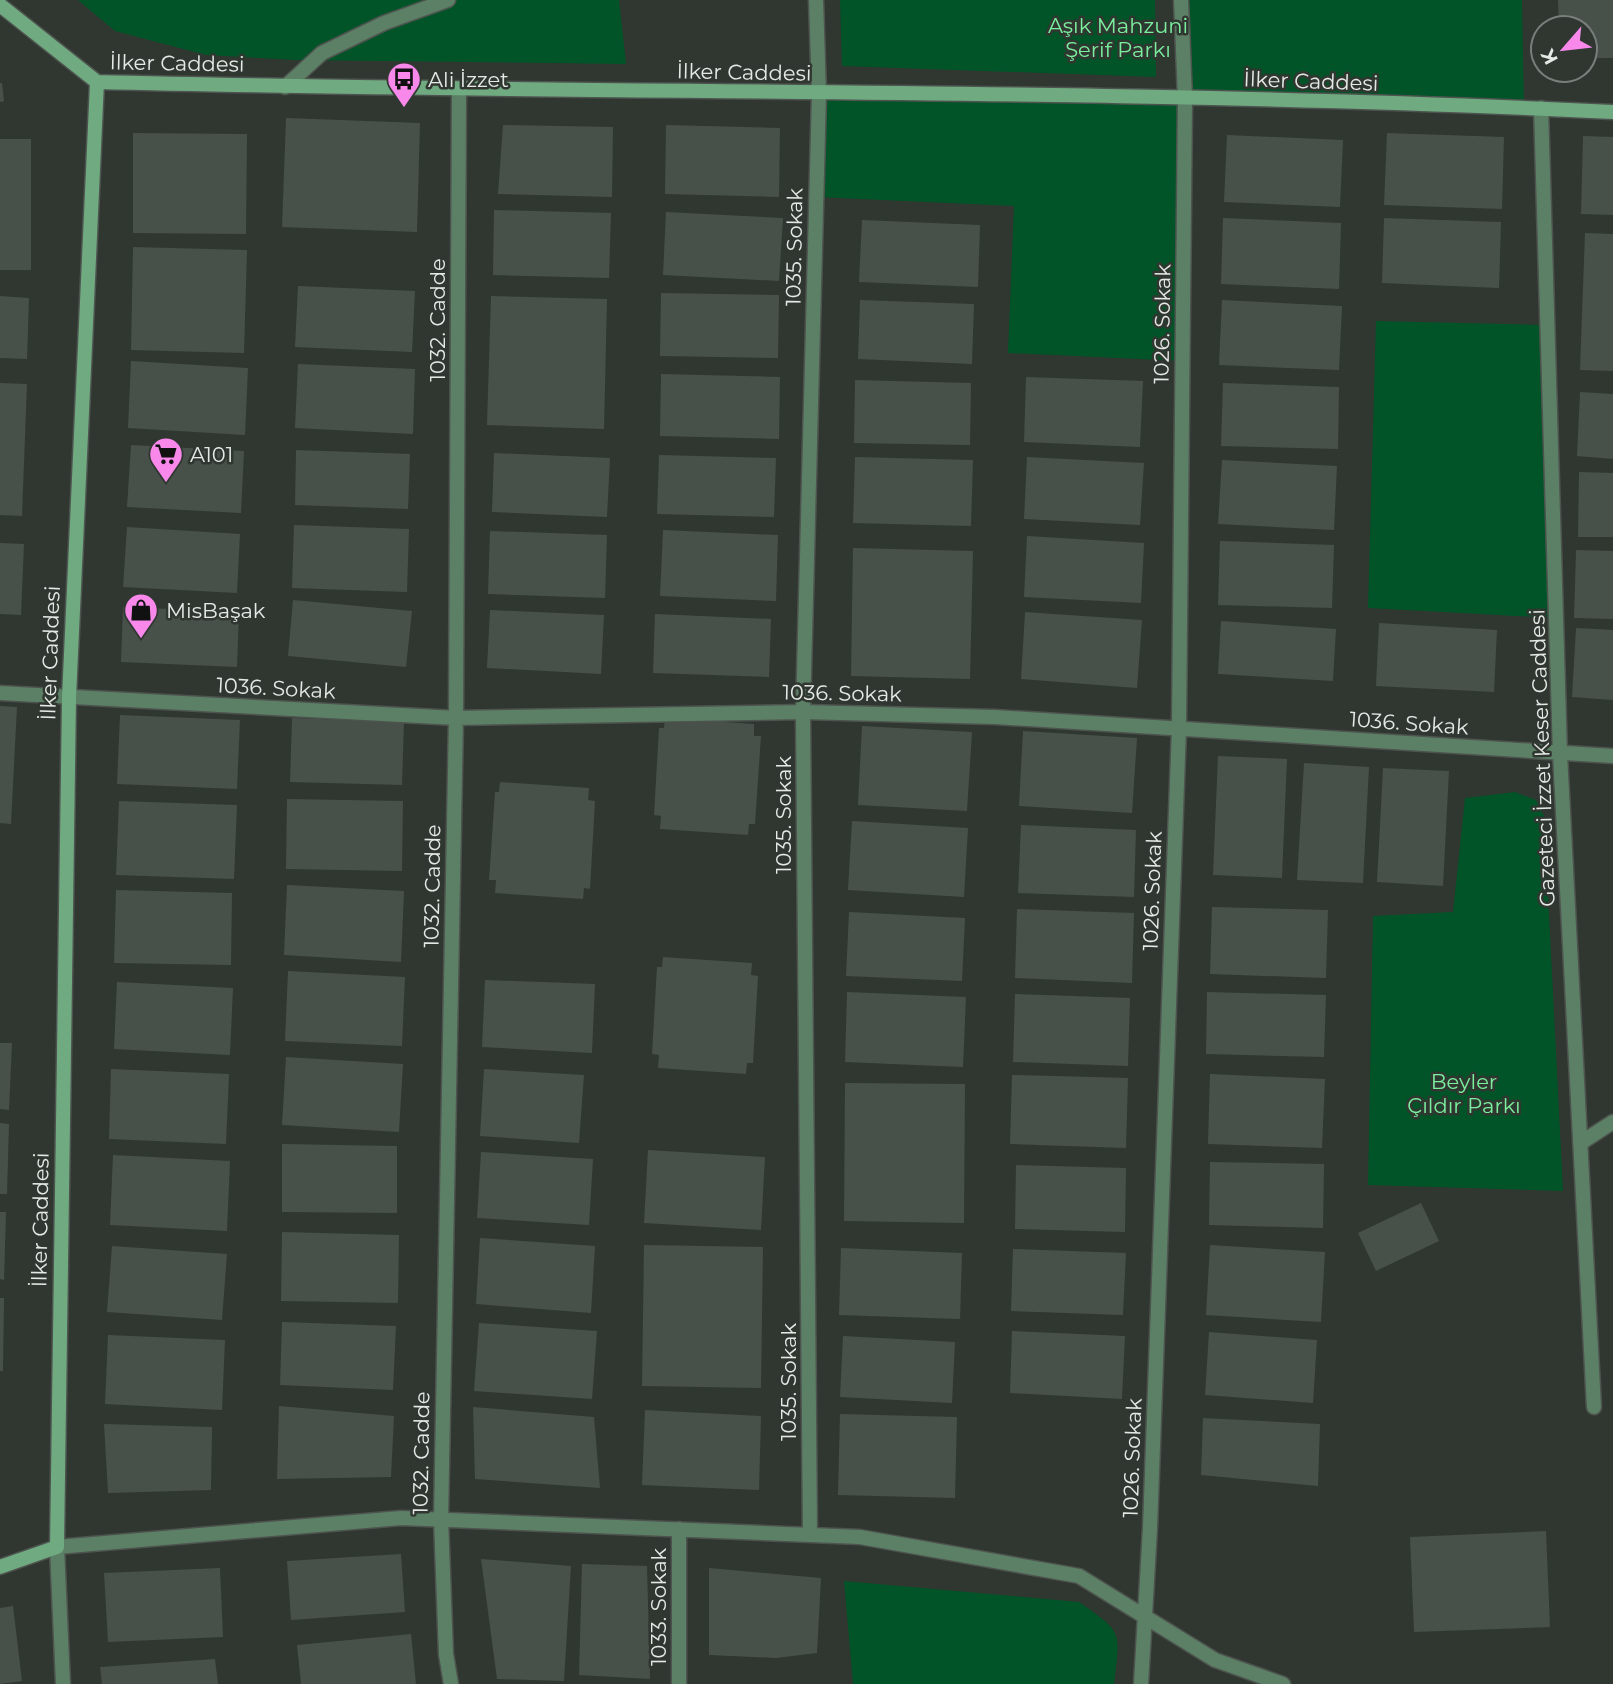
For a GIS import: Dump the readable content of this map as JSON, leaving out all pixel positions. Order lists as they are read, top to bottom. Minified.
{"streets":{"main road":["İlker Caddesi"],"street":["1035. Sokak","1032. Cadde","1026. Sokak","1036. Sokak","Gazeteci İzzet Keser Caddesi","1033. Sokak"]},"crossings":[["İlker Caddesi","1035. Sokak"],["İlker Caddesi","1032. Cadde"],["İlker Caddesi","1026. Sokak"],["İlker Caddesi","1036. Sokak"],["İlker Caddesi","Gazeteci İzzet Keser Caddesi"],["1035. Sokak","1036. Sokak"],["1032. Cadde","1036. Sokak"],["1026. Sokak","1036. Sokak"],["1036. Sokak","Gazeteci İzzet Keser Caddesi"]],"parks":["Aşık Mahzuni Şerif Parkı","Beyler Çıldır Parkı"],"places":{"bus stop":["Ali İzzet"],"supermarket":["A101"],"shop":["MisBaşak"]},"north":"bottom left"}
